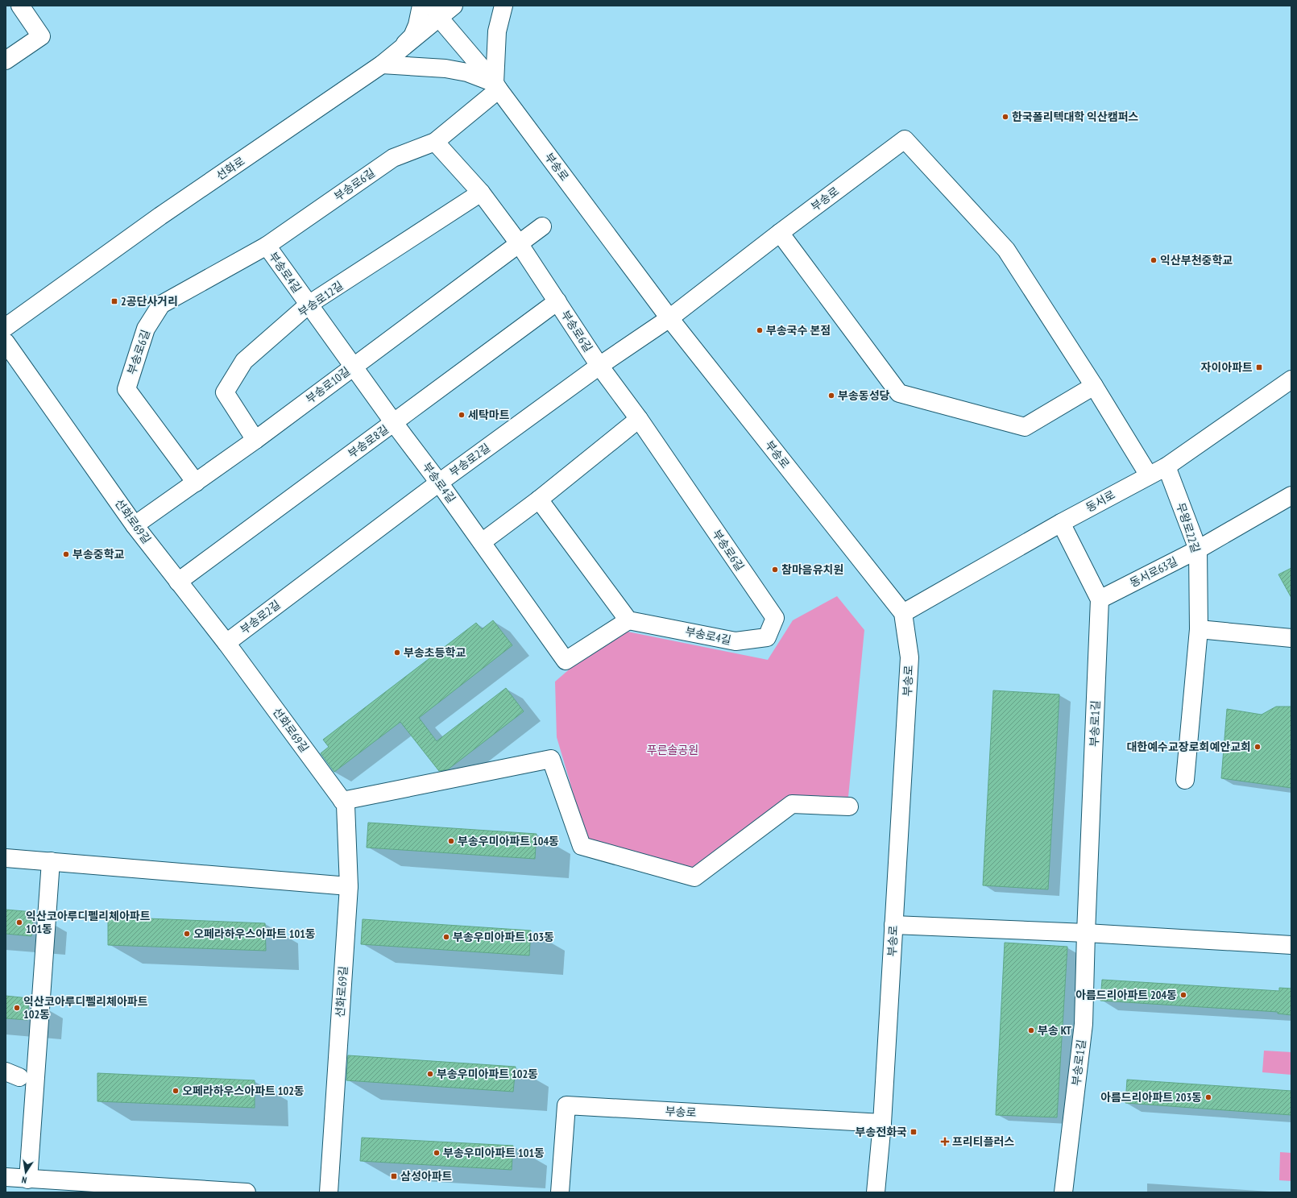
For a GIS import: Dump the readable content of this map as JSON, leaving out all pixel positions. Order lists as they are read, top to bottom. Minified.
{"streets":{"street":["부송로","선화로","부송로6길","부송로4길","부송로12길","부송로10길","부송로8길","부송로2길","동서로","선화로69길","무왕로22길","동서로63길","부송로1길"]},"crossings":[["부송로","선화로"],["부송로","부송로2길"],["부송로","동서로"],["부송로6길","부송로4길"],["부송로6길","부송로12길"],["부송로6길","부송로10길"],["부송로6길","부송로8길"],["부송로6길","부송로2길"],["부송로4길","부송로12길"],["부송로4길","부송로10길"],["부송로4길","부송로8길"],["부송로4길","부송로2길"],["부송로12길","부송로10길"],["부송로10길","선화로69길"],["부송로8길","선화로69길"],["부송로2길","선화로69길"],["동서로","무왕로22길"],["동서로","부송로1길"],["무왕로22길","동서로63길"],["동서로63길","부송로1길"]],"parks":["푸른솔공원"],"places":{"other":["한국폴리텍대학 익산캠퍼스","익산부천중학교","부송국수 본점","부송동성당","세탁마트","부송중학교","참마음유치원","부송초등학교","대한예수교장로회예안교회","부송우미아파트 104동","익산코아루디펠리체아파트 101동","오페라하우스아파트 101동","부송우미아파트 103동","아름드리아파트 204동","익산코아루디펠리체아파트 102동","부송 KT","부송우미아파트 102동","오페라하우스아파트 102동","아름드리아파트 203동","부송우미아파트 101동"],"transit":["2공단사거리","자이아파트","부송전화국","삼성아파트"],"health":["프리티플러스"]},"north":"bottom"}
